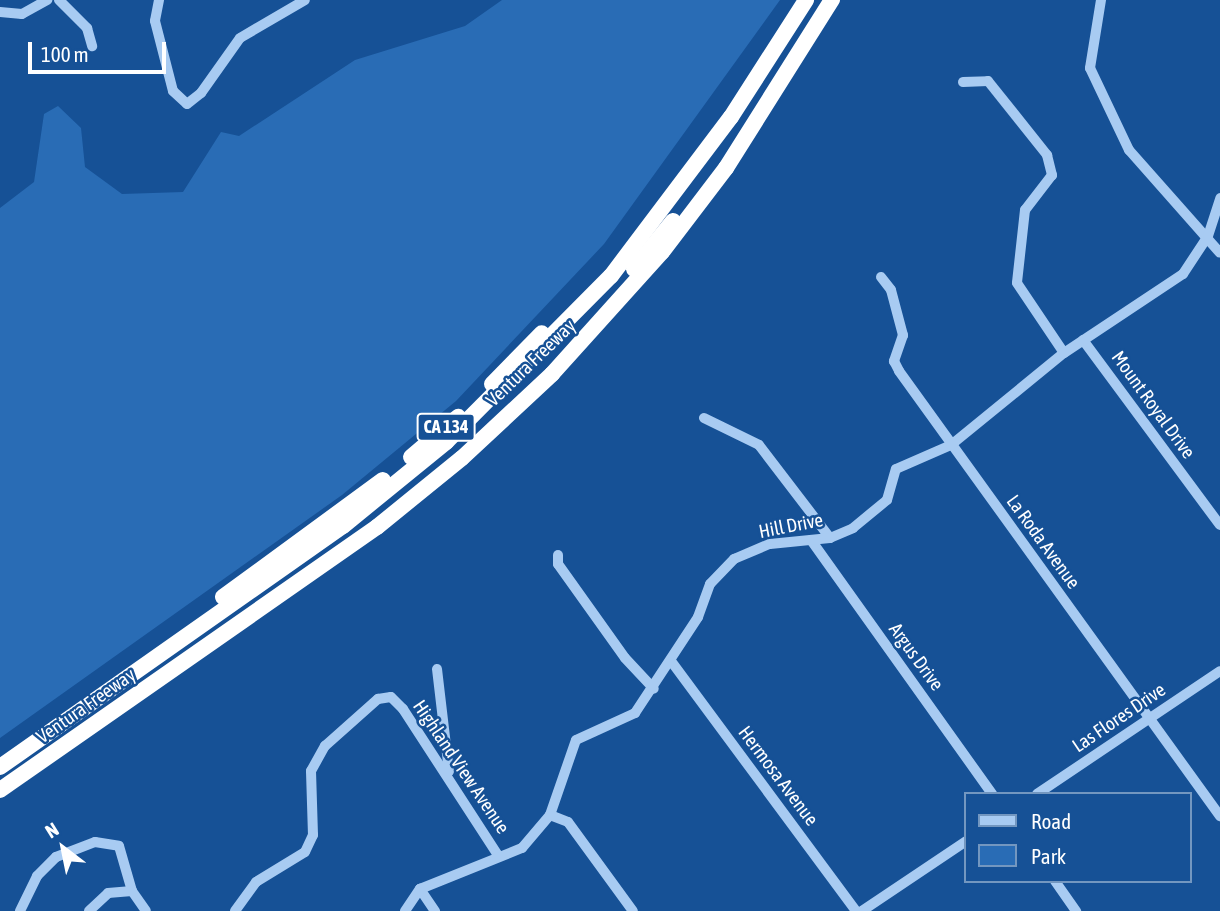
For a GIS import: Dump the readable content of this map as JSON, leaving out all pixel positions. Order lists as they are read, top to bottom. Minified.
{"streets":{"highway":["Ventura Freeway","CA 134"],"street":["Mount Royal Drive","Hill Drive","La Roda Avenue","Argus Drive","Las Flores Drive","Highland View Avenue","Hermosa Avenue"]},"crossings":[["Mount Royal Drive","Hill Drive"],["Hill Drive","La Roda Avenue"],["Hill Drive","Argus Drive"],["Hill Drive","Highland View Avenue"],["Hill Drive","Hermosa Avenue"],["La Roda Avenue","Las Flores Drive"]],"legend":["Road","Park"],"scale_bar":"100 m","north":"top left"}
